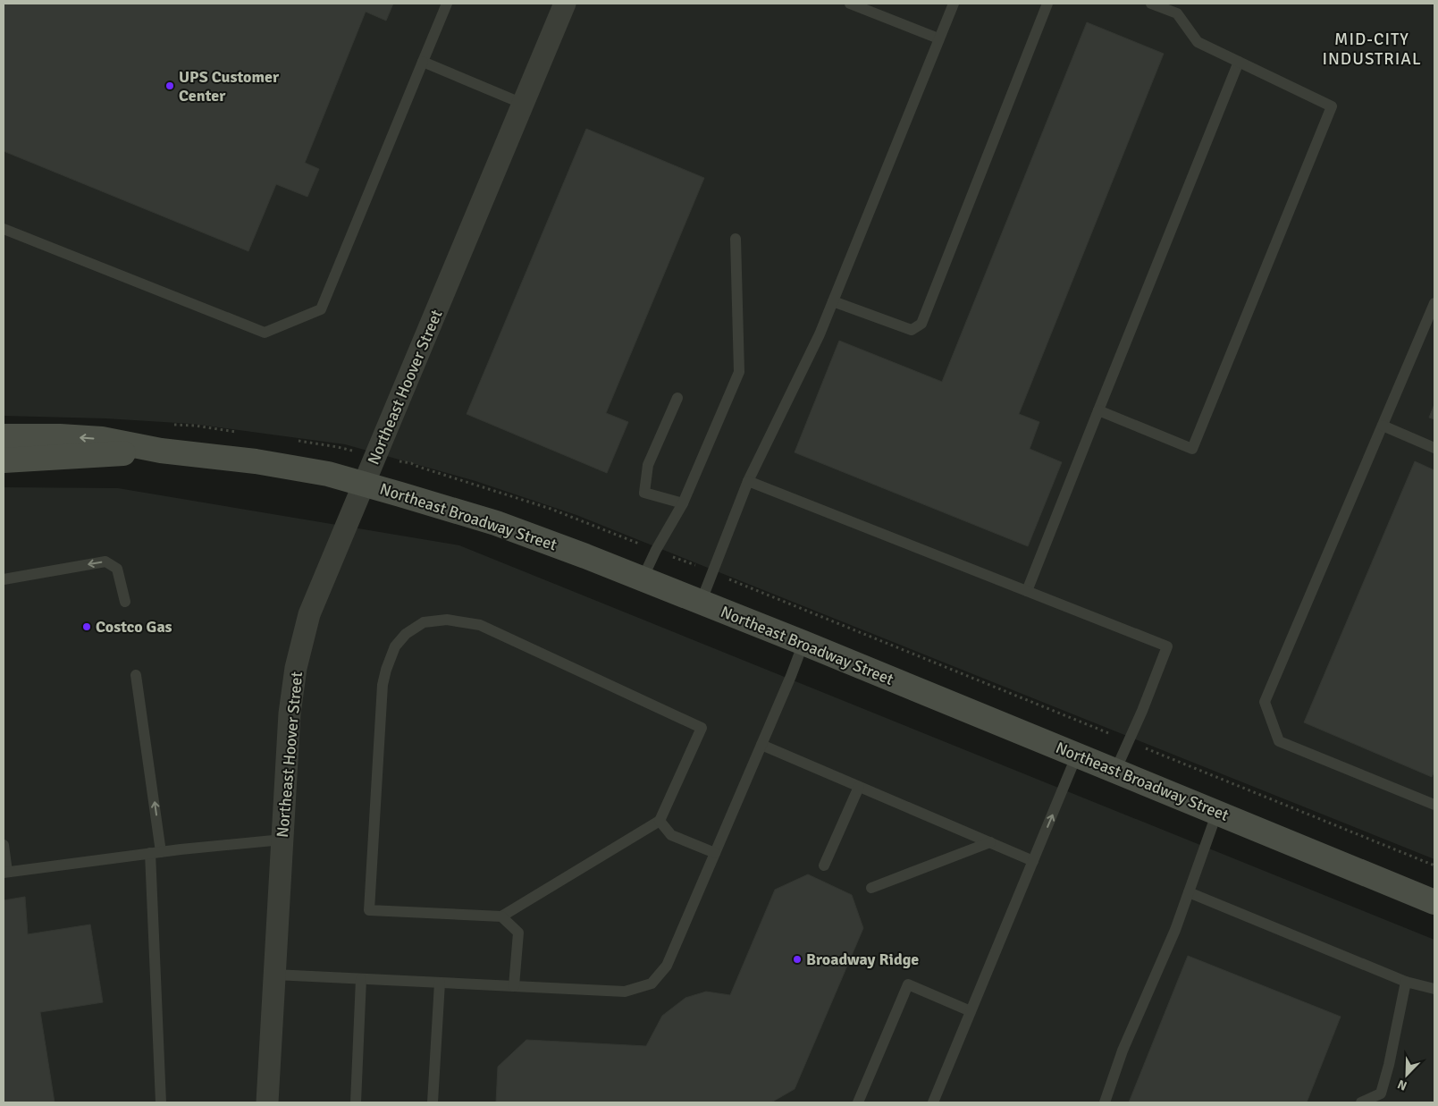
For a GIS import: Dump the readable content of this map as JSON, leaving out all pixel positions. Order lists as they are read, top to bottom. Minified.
{"streets":{"main road":["Northeast Broadway Street"],"street":["Northeast Hoover Street"]},"crossings":[["Northeast Hoover Street","Northeast Broadway Street"]],"districts":["MID-CITY INDUSTRIAL"],"places":["UPS Customer Center","Costco Gas","Broadway Ridge"],"north":"bottom left"}
